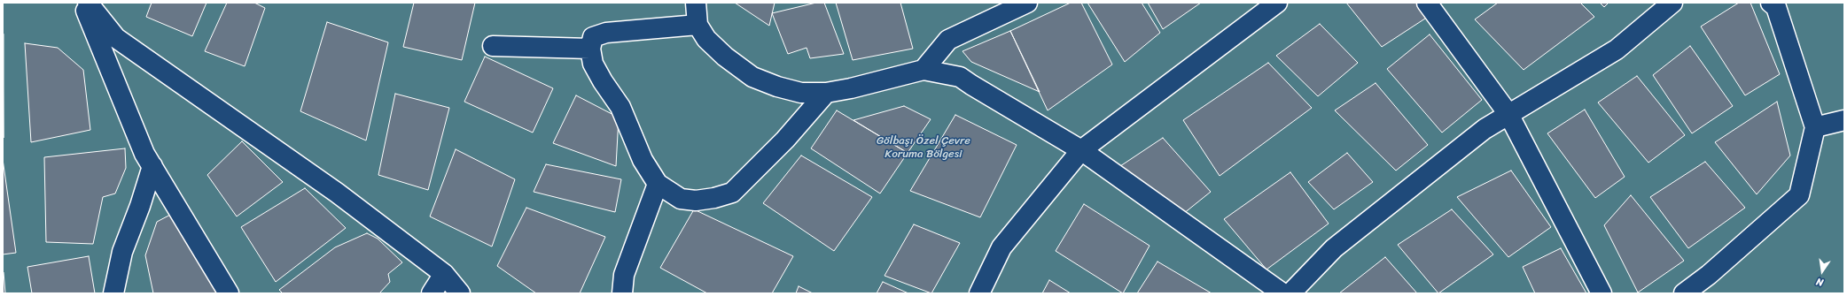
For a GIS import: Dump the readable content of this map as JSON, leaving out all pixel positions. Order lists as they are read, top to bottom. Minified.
{"parks":["Gölbaşı Özel Çevre Koruma Bölgesi"],"north":"bottom"}
